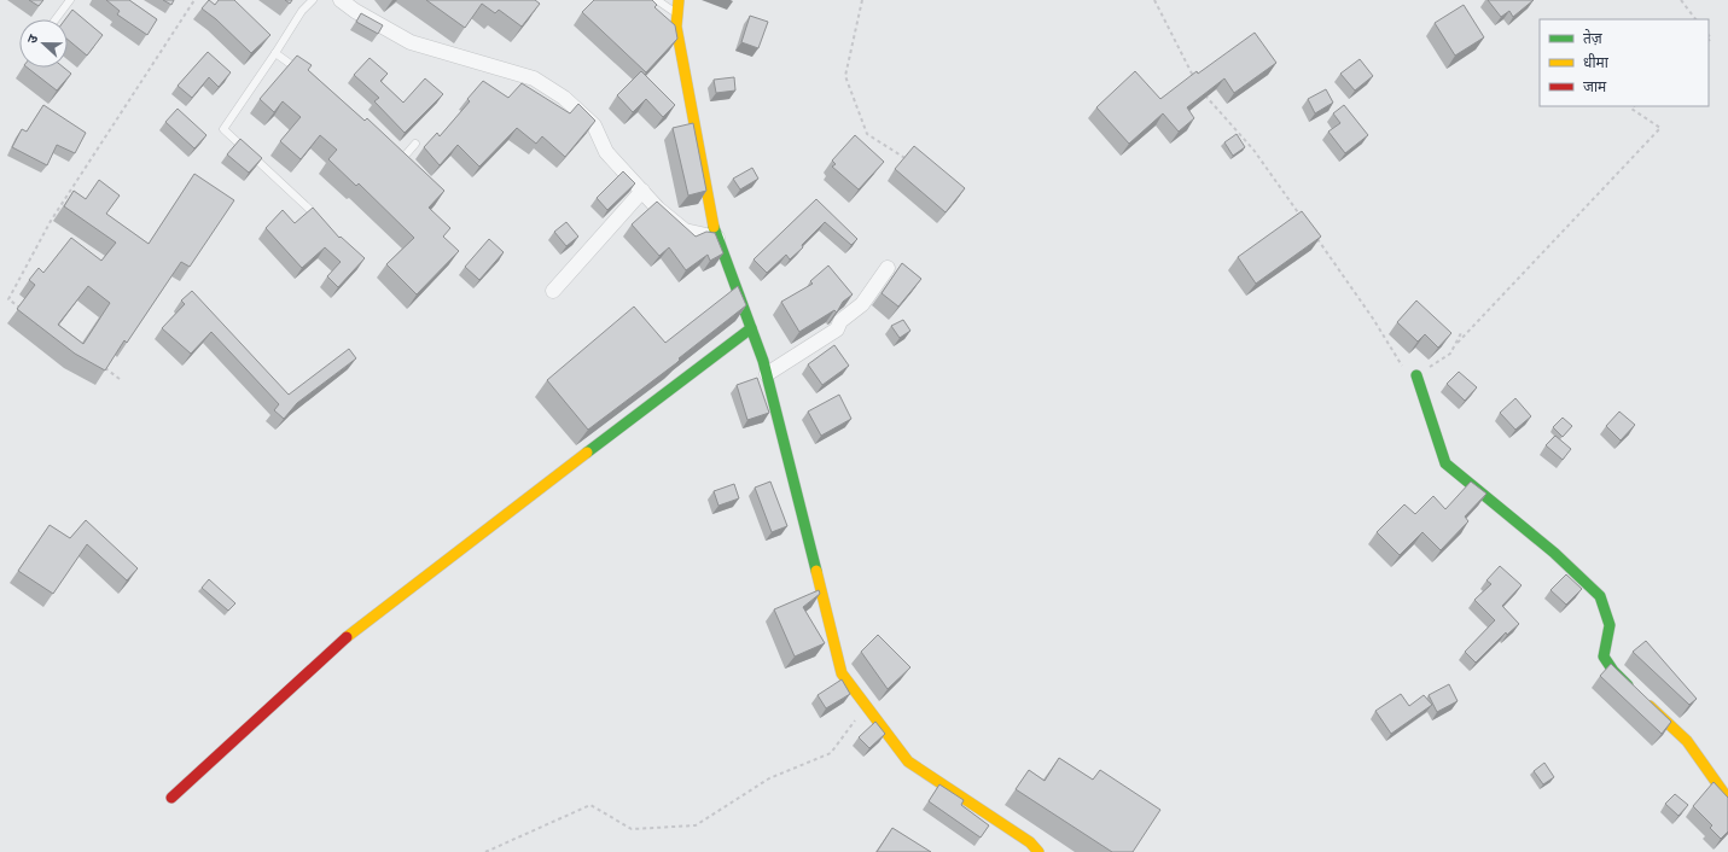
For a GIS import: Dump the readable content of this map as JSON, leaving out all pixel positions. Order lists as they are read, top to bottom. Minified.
{"legend":["तेज़","धीमा","जाम"],"north":"left"}
